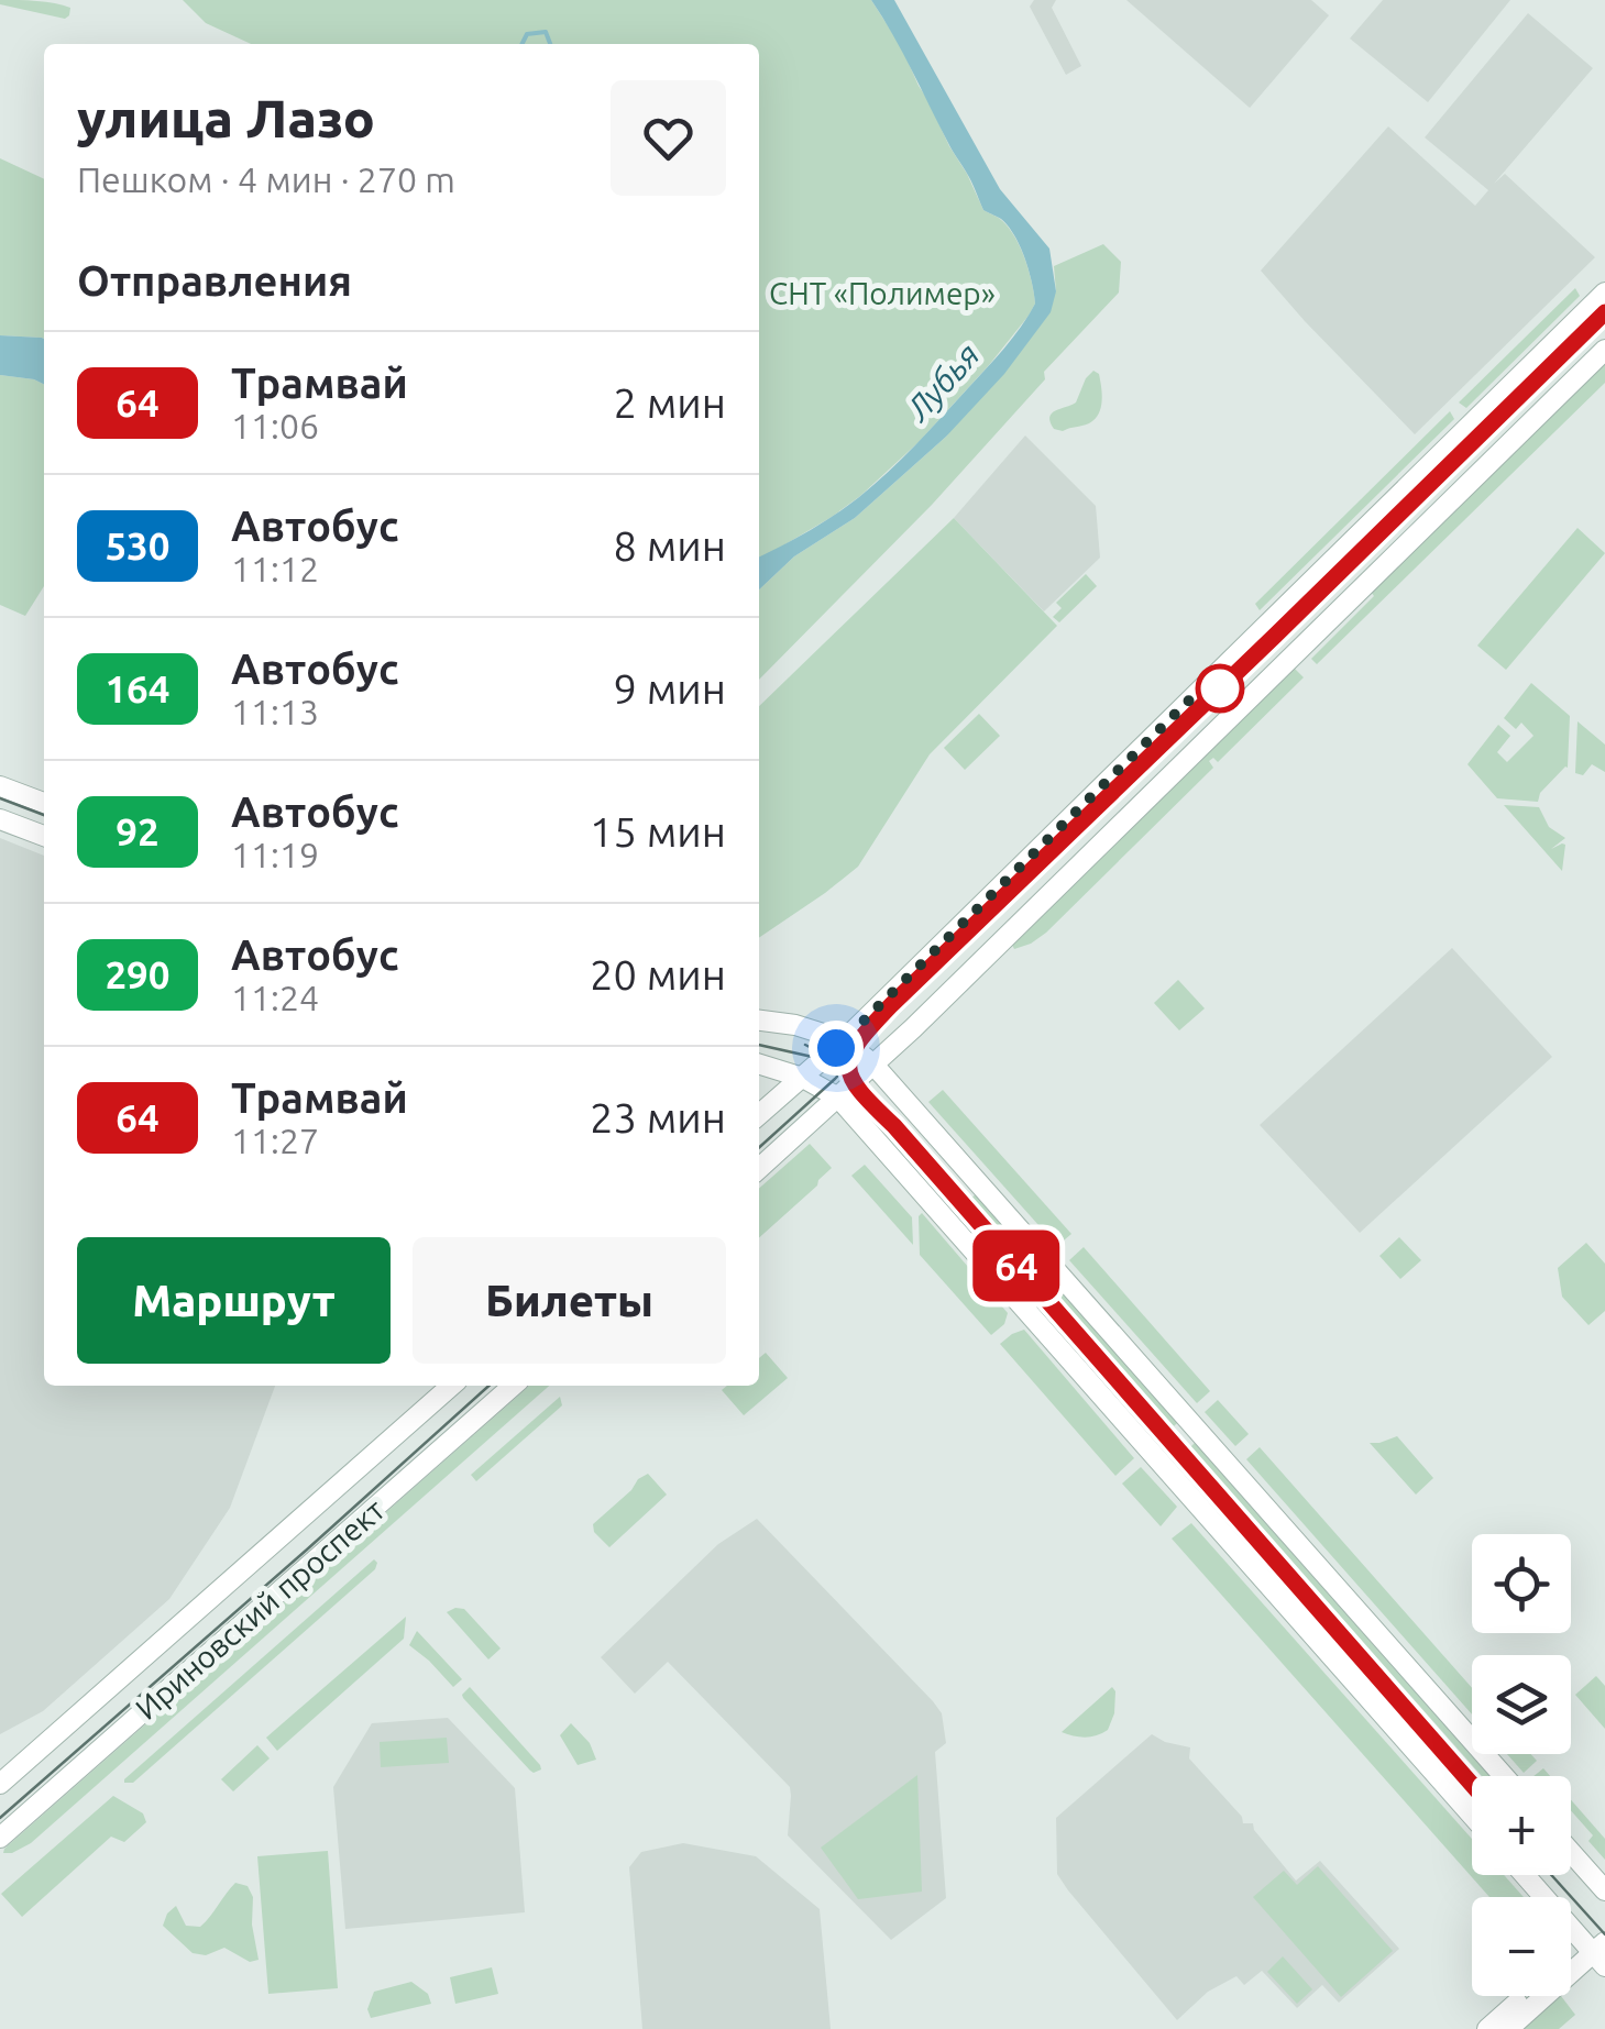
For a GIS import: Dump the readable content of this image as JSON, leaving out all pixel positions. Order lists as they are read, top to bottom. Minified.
{"streets":{"main road":["Ириновский проспект"]},"water":["Лубья"],"parks":["СНТ «Полимер»"],"lines":["tram line 64"],"page":{"on_map":"64","heading":[["улица Лазо","Пешком · 4 мин · 270 m"],"Отправления"],"list":[{"mark":"64","name":"Трамвай","note":"11:06","value":"2 мин"},{"mark":"530","name":"Автобус","note":"11:12","value":"8 мин"},{"mark":"164","name":"Автобус","note":"11:13","value":"9 мин"},{"mark":"92","name":"Автобус","note":"11:19","value":"15 мин"},{"mark":"290","name":"Автобус","note":"11:24","value":"20 мин"},{"mark":"64","name":"Трамвай","note":"11:27","value":"23 мин"}],"buttons":["Маршрут","Билеты"],"map_buttons":["+","−"]}}
